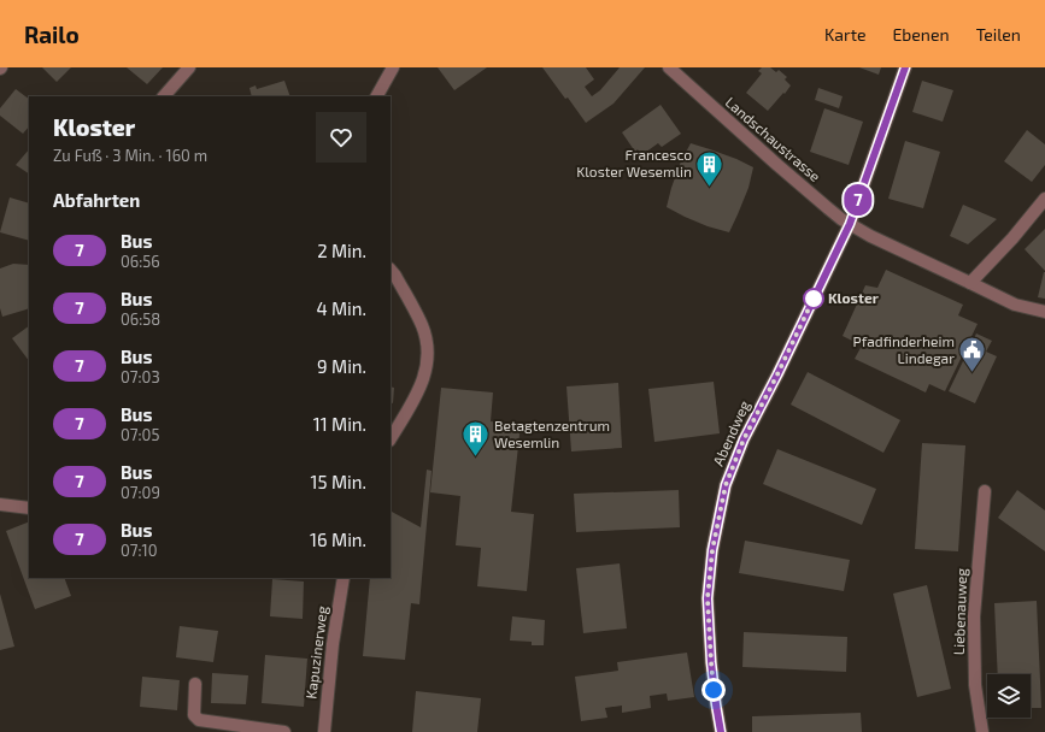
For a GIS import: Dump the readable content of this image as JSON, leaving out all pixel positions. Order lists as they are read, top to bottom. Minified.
{"streets":{"street":["Landschaustrasse","Abendweg","Liebenauweg","Kapuzinerweg"]},"crossings":[["Landschaustrasse","Abendweg"]],"places":{"building":["Francesco Kloster Wesemlin","Betagtenzentrum Wesemlin"],"other":["Kloster"],"public building":["Pfadfinderheim Lindegar"]},"lines":["bus line 7"],"page":{"header":"Railo","nav":["Karte","Ebenen","Teilen"],"on_map":"7","heading":[["Kloster","Zu Fuß · 3 Min. · 160 m"],"Abfahrten"],"list":[{"mark":"7","name":"Bus","note":"06:56","value":"2 Min."},{"mark":"7","name":"Bus","note":"06:58","value":"4 Min."},{"mark":"7","name":"Bus","note":"07:03","value":"9 Min."},{"mark":"7","name":"Bus","note":"07:05","value":"11 Min."},{"mark":"7","name":"Bus","note":"07:09","value":"15 Min."},{"mark":"7","name":"Bus","note":"07:10","value":"16 Min."}]}}
